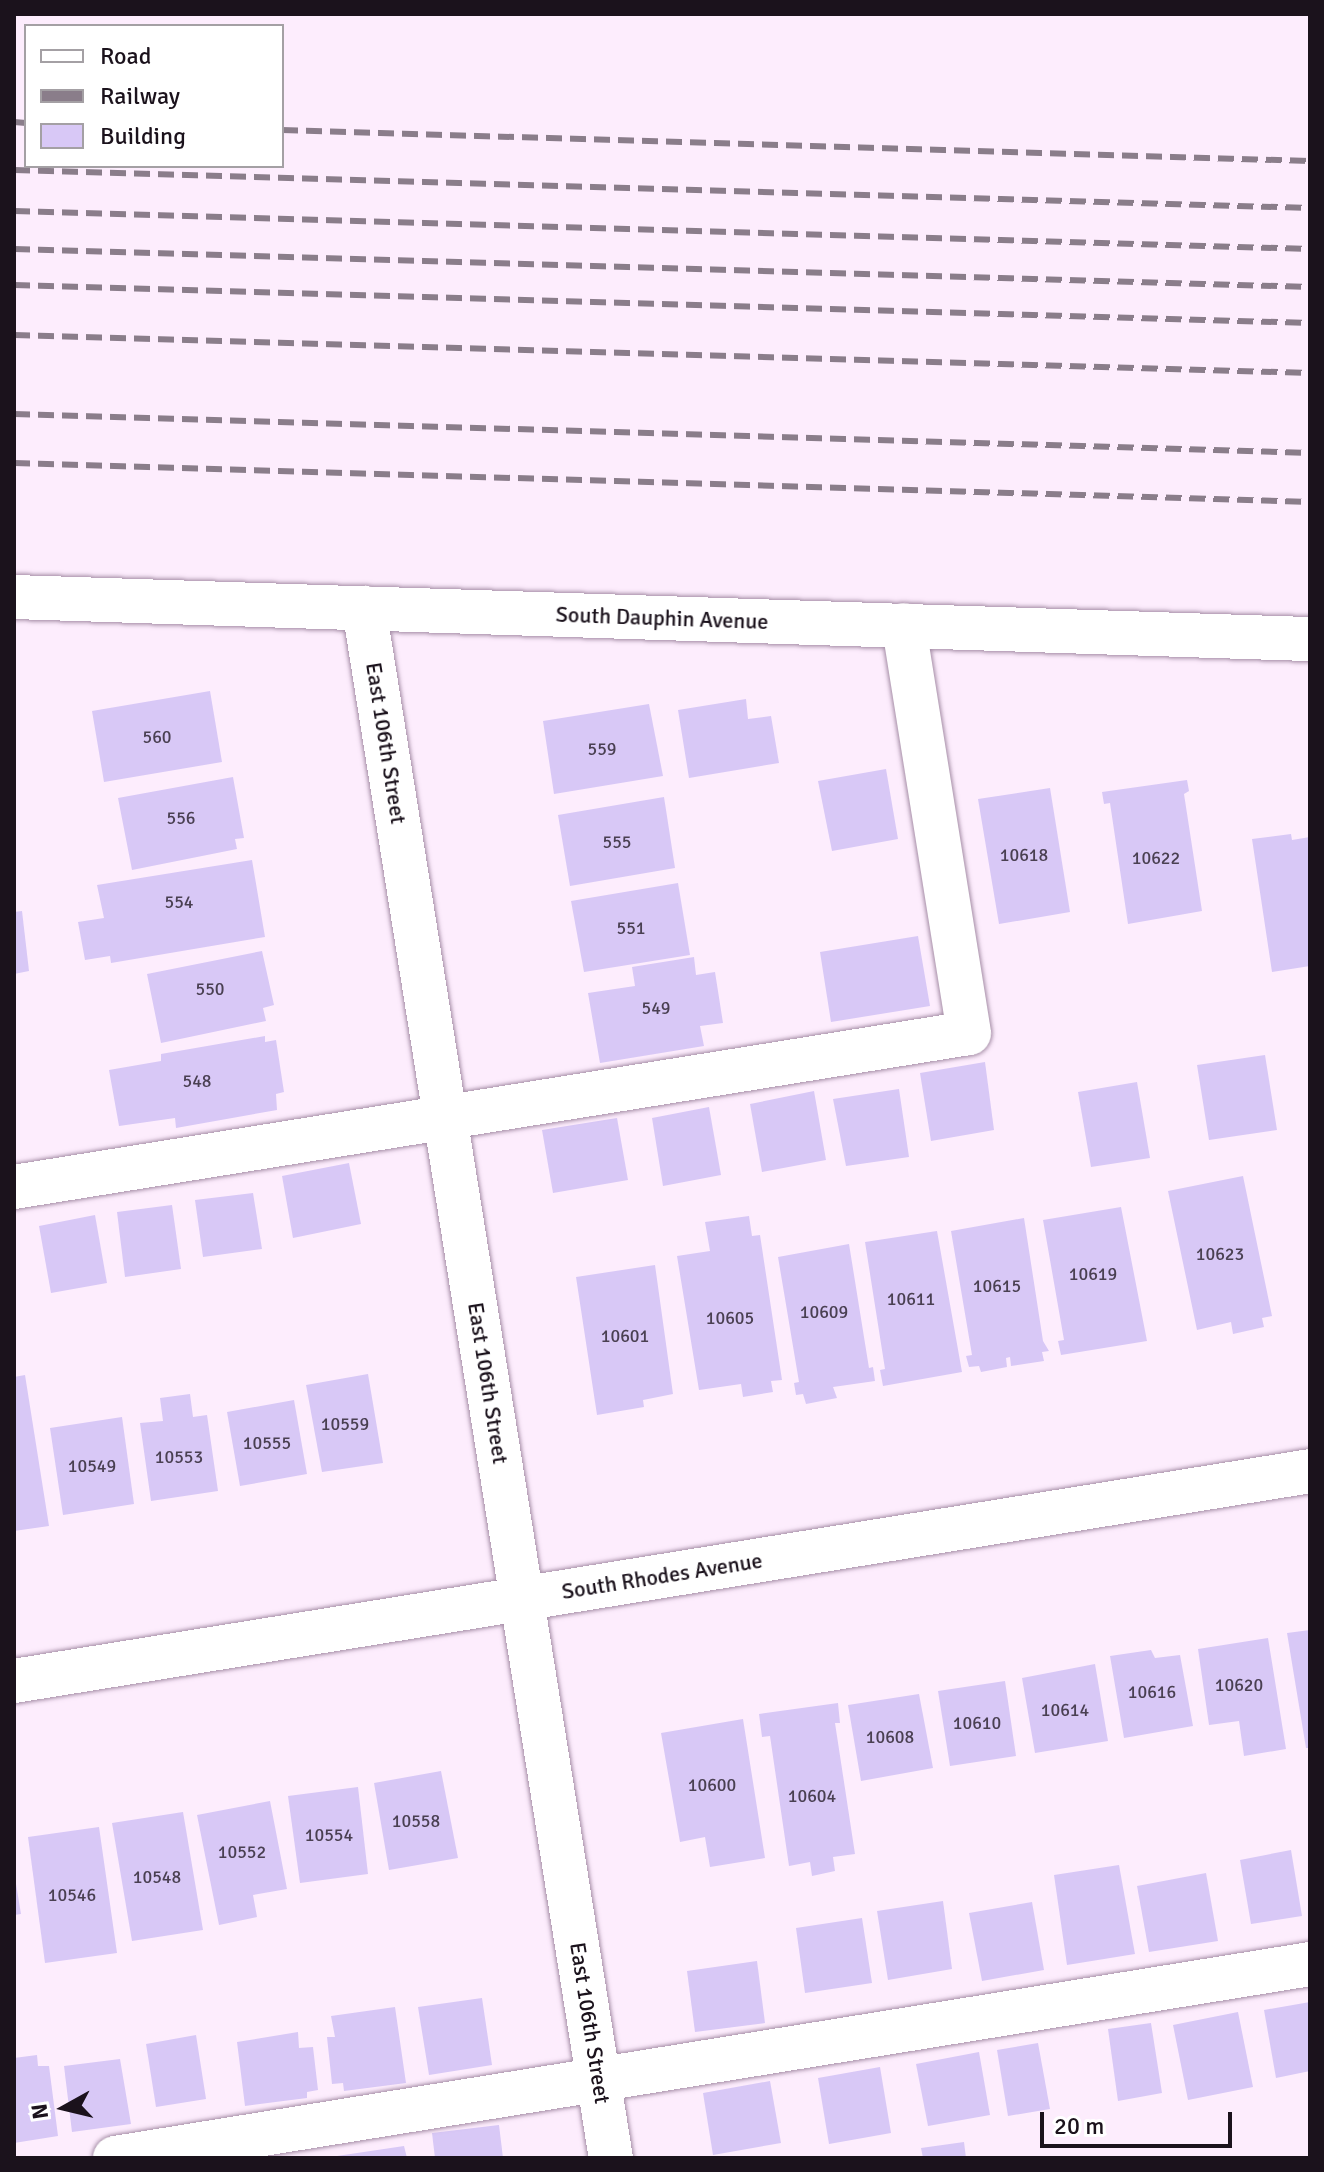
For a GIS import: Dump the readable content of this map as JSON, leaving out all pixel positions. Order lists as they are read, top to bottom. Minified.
{"streets":{"street":["South Dauphin Avenue","East 106th Street","South Rhodes Avenue"]},"crossings":[["South Dauphin Avenue","East 106th Street"],["East 106th Street","South Rhodes Avenue"]],"house_numbers":["560","559","556","555","10618","10622","554","551","550","549","548","10623","10619","10615","10611","10609","10605","10601","10559","10555","10553","10549","10620","10616","10614","10610","10608","10600","10604","10558","10554","10552","10548","10546"],"legend":["Road","Railway","Building"],"scale_bar":"20 m","north":"left"}
